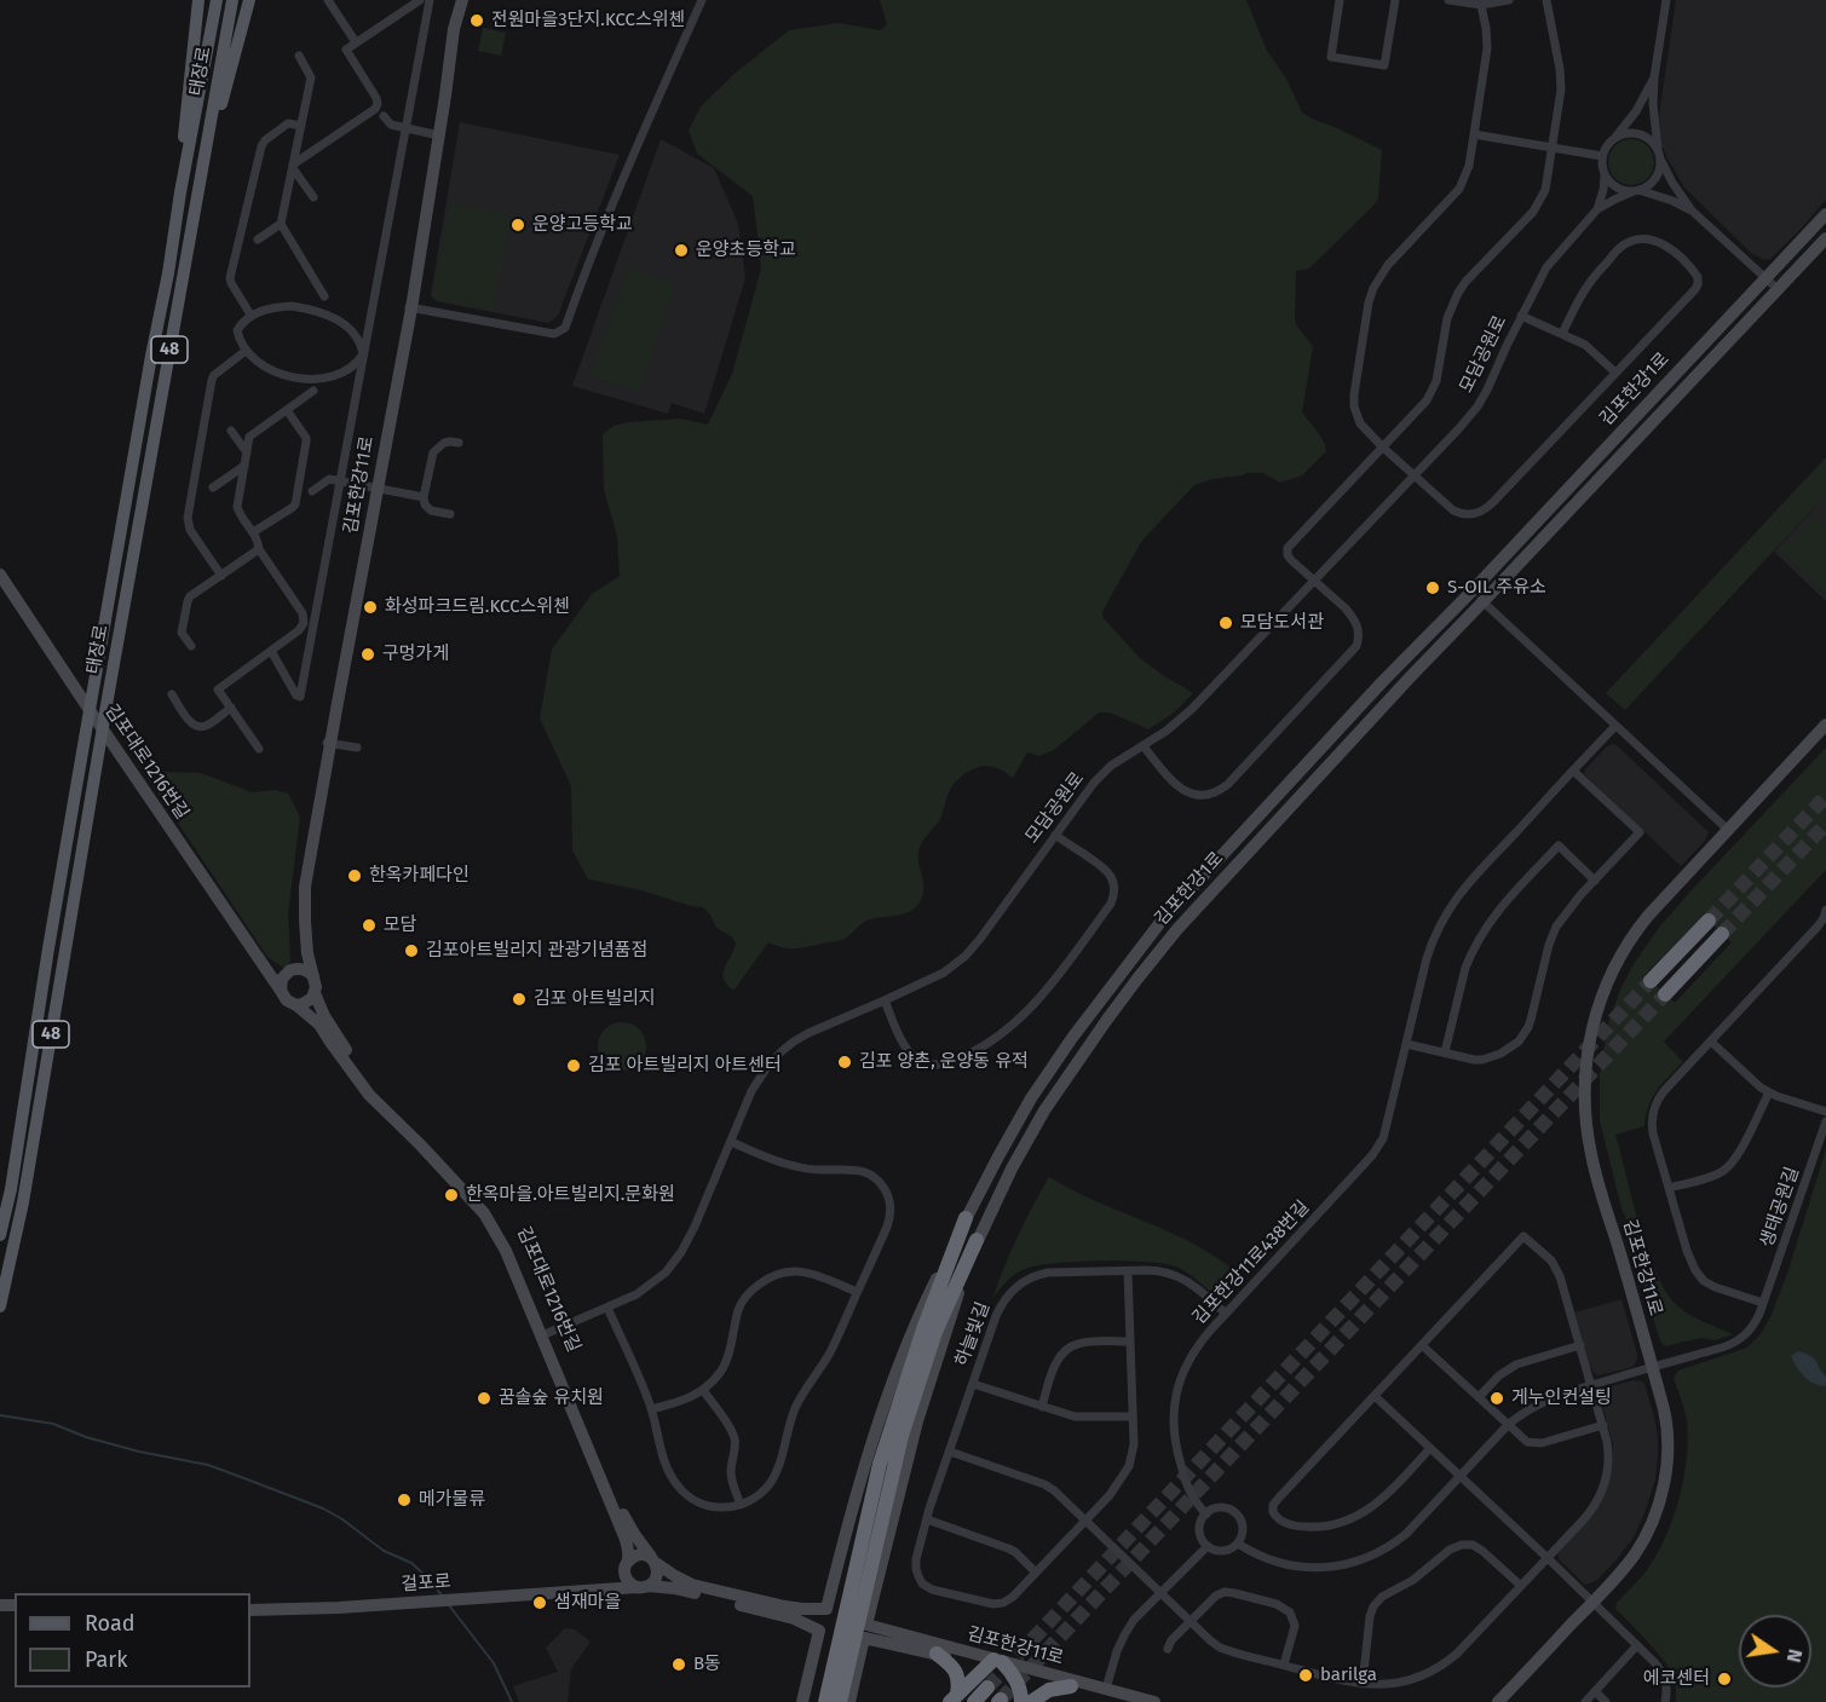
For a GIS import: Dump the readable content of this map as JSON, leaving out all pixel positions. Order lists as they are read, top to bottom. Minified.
{"streets":{"main road":["태장로","48"],"street":["모담공원로","김포한강1로","김포한강11로","김포대로1216번길","생태공원길","김포한강11로438번길","하늘빛길","걸포로"]},"crossings":[["모담공원로","김포대로1216번길"],["김포한강1로","김포한강11로"],["김포한강1로","김포대로1216번길"],["김포한강11로","김포대로1216번길"],["김포한강11로","생태공원길"],["김포대로1216번길","걸포로"],["김포한강11로438번길","하늘빛길"]],"places":["전원마을3단지.KCC스위첸","운양고등학교","운양초등학교","S-OIL 주유소","화성파크드림.KCC스위첸","모담도서관","구멍가게","한옥카페다인","모담","김포아트빌리지 관광기념품점","김포 아트빌리지","김포 양촌, 운양동 유적","김포 아트빌리지 아트센터","한옥마을.아트빌리지.문화원","꿈솔숲 유치원","게누인컨설팅","메가물류","샘재마을","B동","barilga","에코센터"],"legend":["Road","Park"],"north":"right"}
